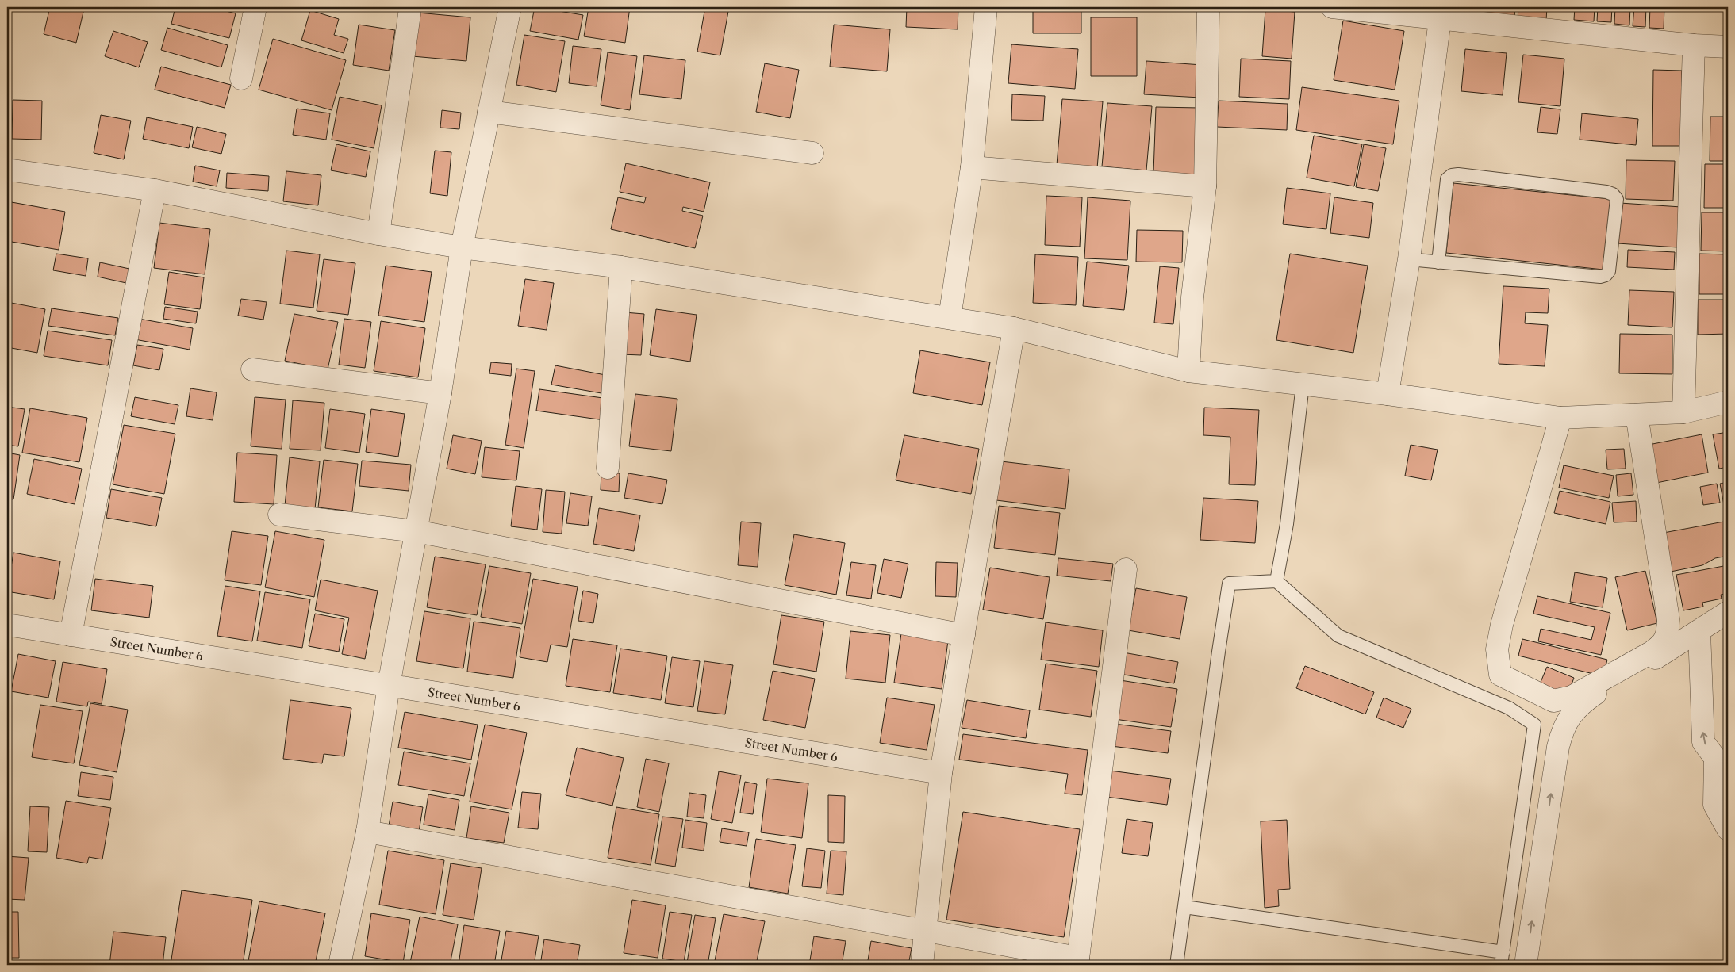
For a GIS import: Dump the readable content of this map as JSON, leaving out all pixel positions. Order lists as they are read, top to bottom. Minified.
{"streets":{"street":["Street Number 6"]}}
